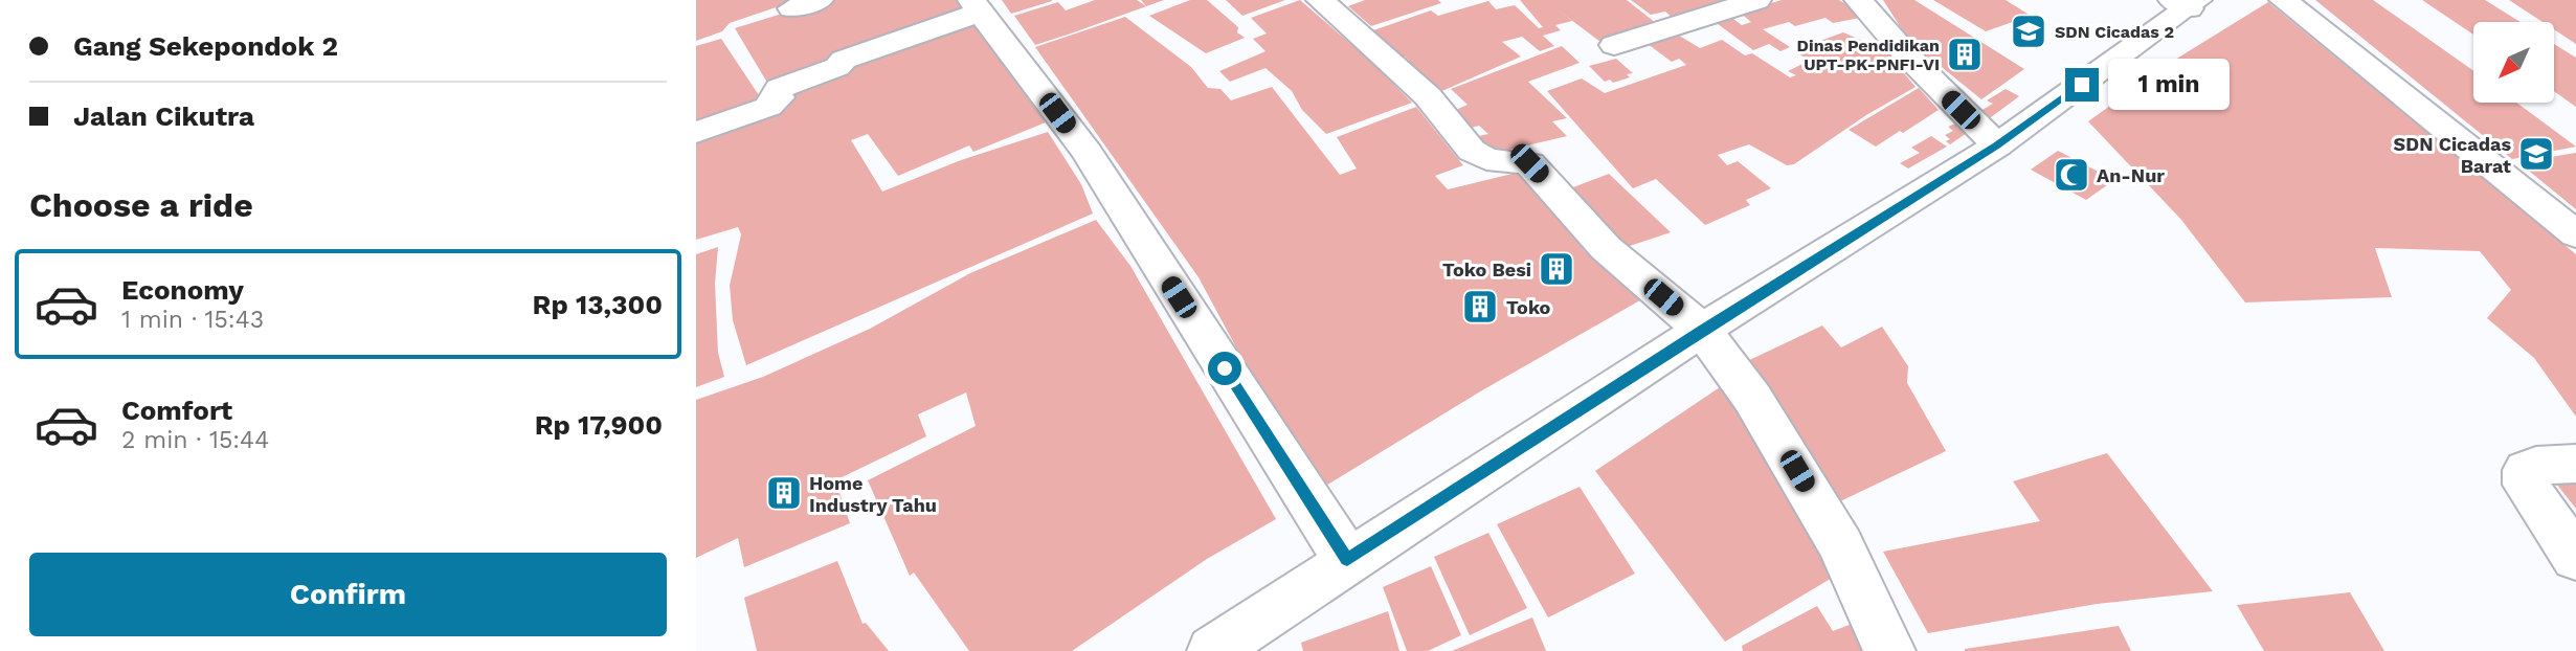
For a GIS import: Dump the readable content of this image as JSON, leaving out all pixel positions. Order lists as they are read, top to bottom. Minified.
{"places":{"school or university":["SDN Cicadas 2","SDN Cicadas Barat"],"building":["Dinas Pendidikan UPT-PK-PNFI-VI","Toko Besi","Toko","Home Industry Tahu"],"mosque":["An-Nur"]},"north":"bottom left","page":{"banner":["Gang Sekepondok 2","Jalan Cikutra"],"bubble":"1 min","heading":"Choose a ride","list":[{"name":"Economy","note":"1 min · 15:43","value":"Rp 13,300"},{"name":"Comfort","note":"2 min · 15:44","value":"Rp 17,900"}],"buttons":"Confirm"}}
